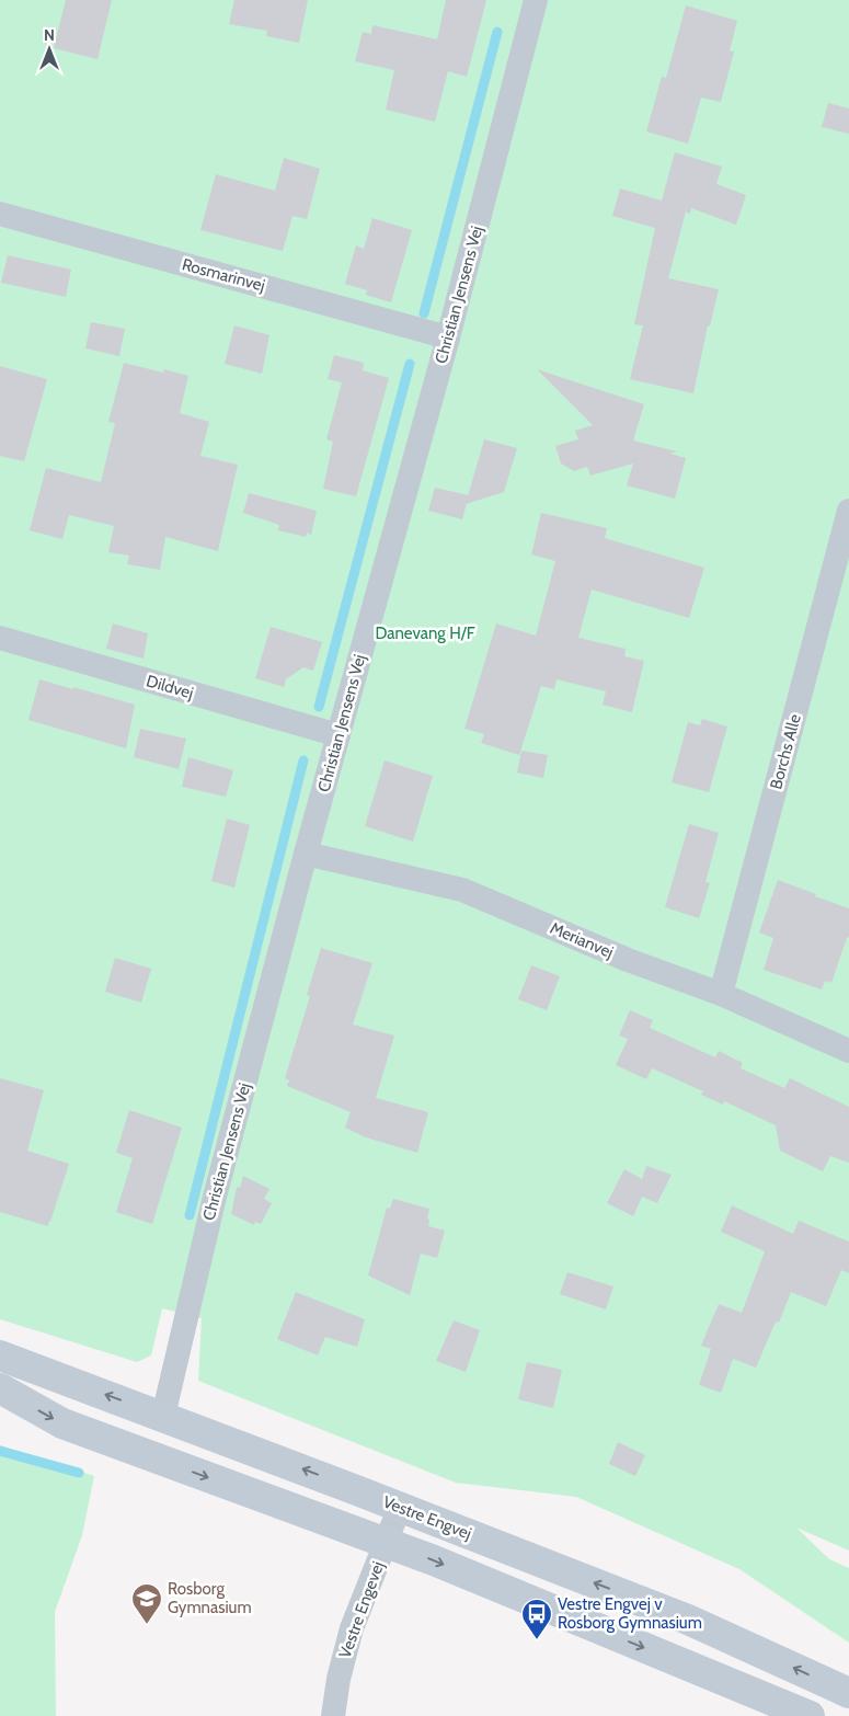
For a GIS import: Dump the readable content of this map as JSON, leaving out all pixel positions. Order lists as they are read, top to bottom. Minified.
{"streets":{"street":["Rosmarinvej","Christian Jensens Vej","Dildvej","Borchs Alle","Merianvej","Vestre Engvej","Vestre Engevej"]},"crossings":[["Rosmarinvej","Christian Jensens Vej"],["Christian Jensens Vej","Dildvej"],["Christian Jensens Vej","Merianvej"],["Christian Jensens Vej","Vestre Engvej"],["Borchs Alle","Merianvej"],["Vestre Engvej","Vestre Engevej"]],"parks":["Danevang H/F"],"places":{"school or university":["Rosborg Gymnasium"],"bus stop":["Vestre Engvej v Rosborg Gymnasium"]},"north":"top"}
